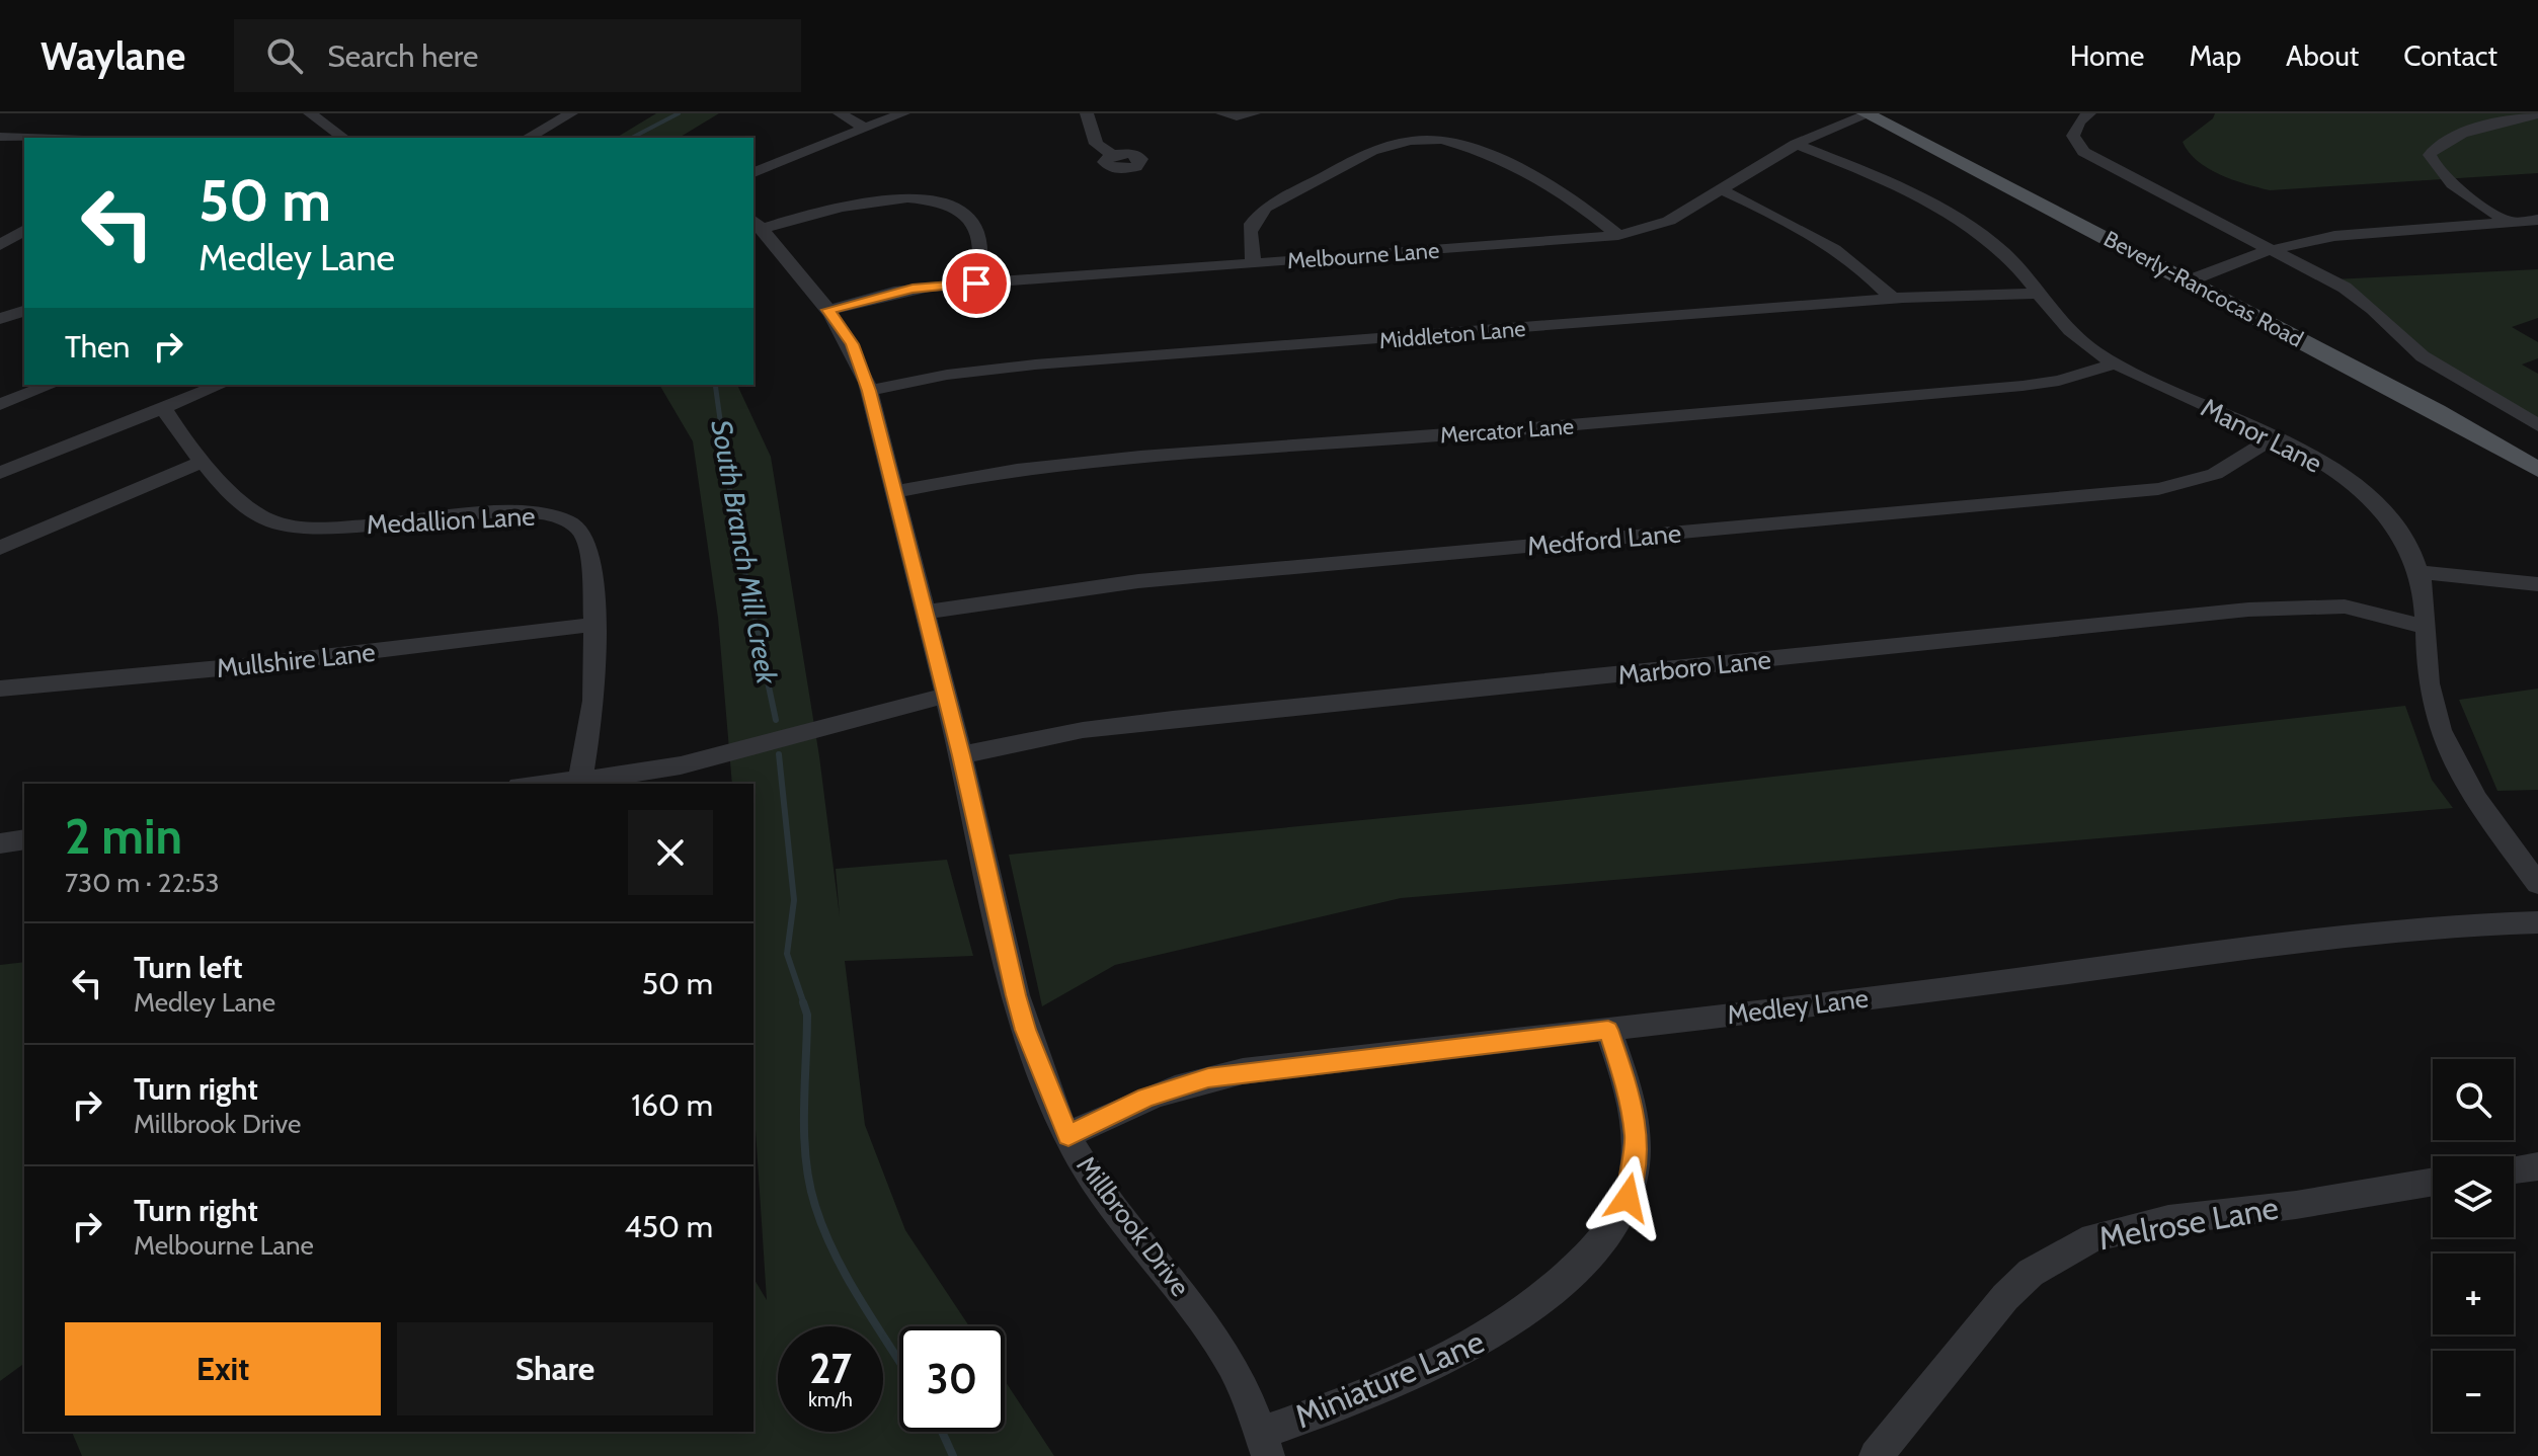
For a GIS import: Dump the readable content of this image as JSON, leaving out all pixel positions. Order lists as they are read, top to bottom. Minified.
{"streets":{"main road":["Beverly-Rancocas Road"],"street":["Melbourne Lane","Middleton Lane","Mercator Lane","Manor Lane","Medallion Lane","Medford Lane","Mullshire Lane","Marboro Lane","Medley Lane","Melrose Lane","Millbrook Drive","Miniature Lane"]},"crossings":[["Melbourne Lane","Beverly-Rancocas Road"],["Melbourne Lane","Manor Lane"],["Melbourne Lane","Millbrook Drive"],["Middleton Lane","Manor Lane"],["Middleton Lane","Millbrook Drive"],["Mercator Lane","Manor Lane"],["Mercator Lane","Millbrook Drive"],["Manor Lane","Medford Lane"],["Manor Lane","Marboro Lane"],["Medallion Lane","Mullshire Lane"],["Medford Lane","Millbrook Drive"],["Marboro Lane","Millbrook Drive"],["Medley Lane","Millbrook Drive"],["Medley Lane","Miniature Lane"],["Millbrook Drive","Miniature Lane"]],"water":["South Branch Mill Creek"],"page":{"header":"Waylane","search":"Search here","nav":["Home","Map","About","Contact"],"turn":["50 m","Medley Lane"],"then":"Then","heading":["2 min","730 m · 22:53"],"list":[{"name":"Turn left","note":"Medley Lane","value":"50 m"},{"name":"Turn right","note":"Millbrook Drive","value":"160 m"},{"name":"Turn right","note":"Melbourne Lane","value":"450 m"}],"map_buttons":["+","−"],"buttons":["Exit","Share"],"speed":"27 km/h","limit":"30"}}
